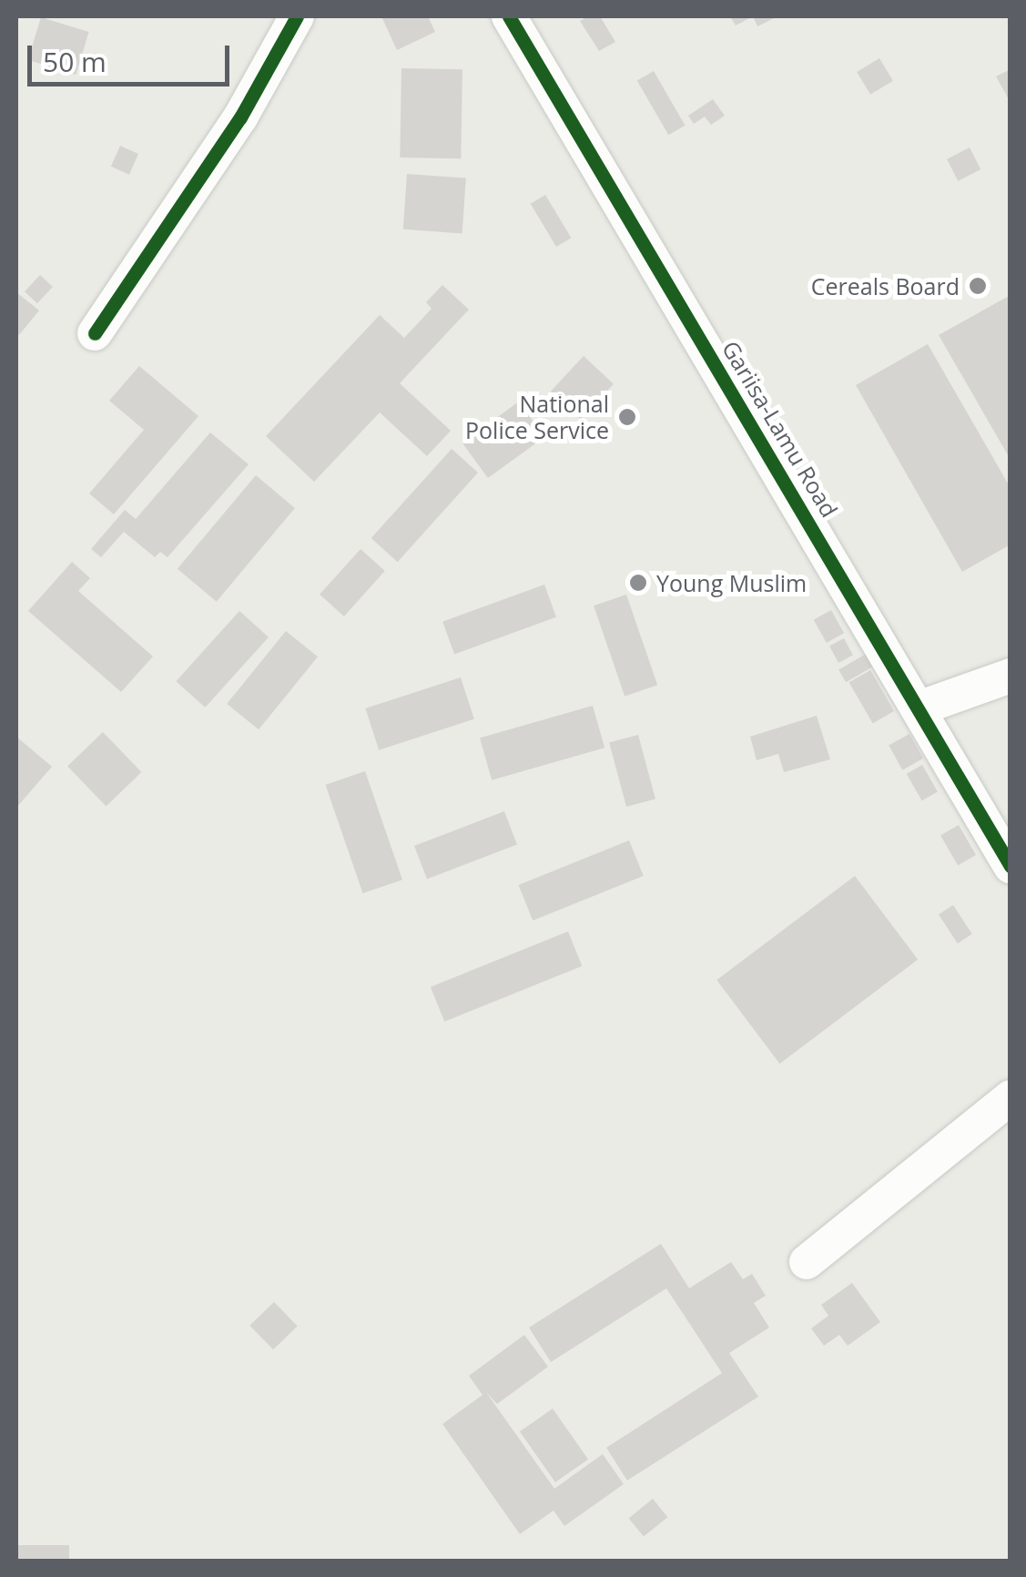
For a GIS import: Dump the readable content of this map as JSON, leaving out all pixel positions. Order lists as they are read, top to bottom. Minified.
{"streets":{"street":["Gariisa-Lamu Road"]},"places":["Cereals Board","National Police Service","Young Muslim"],"scale_bar":"50 m"}
